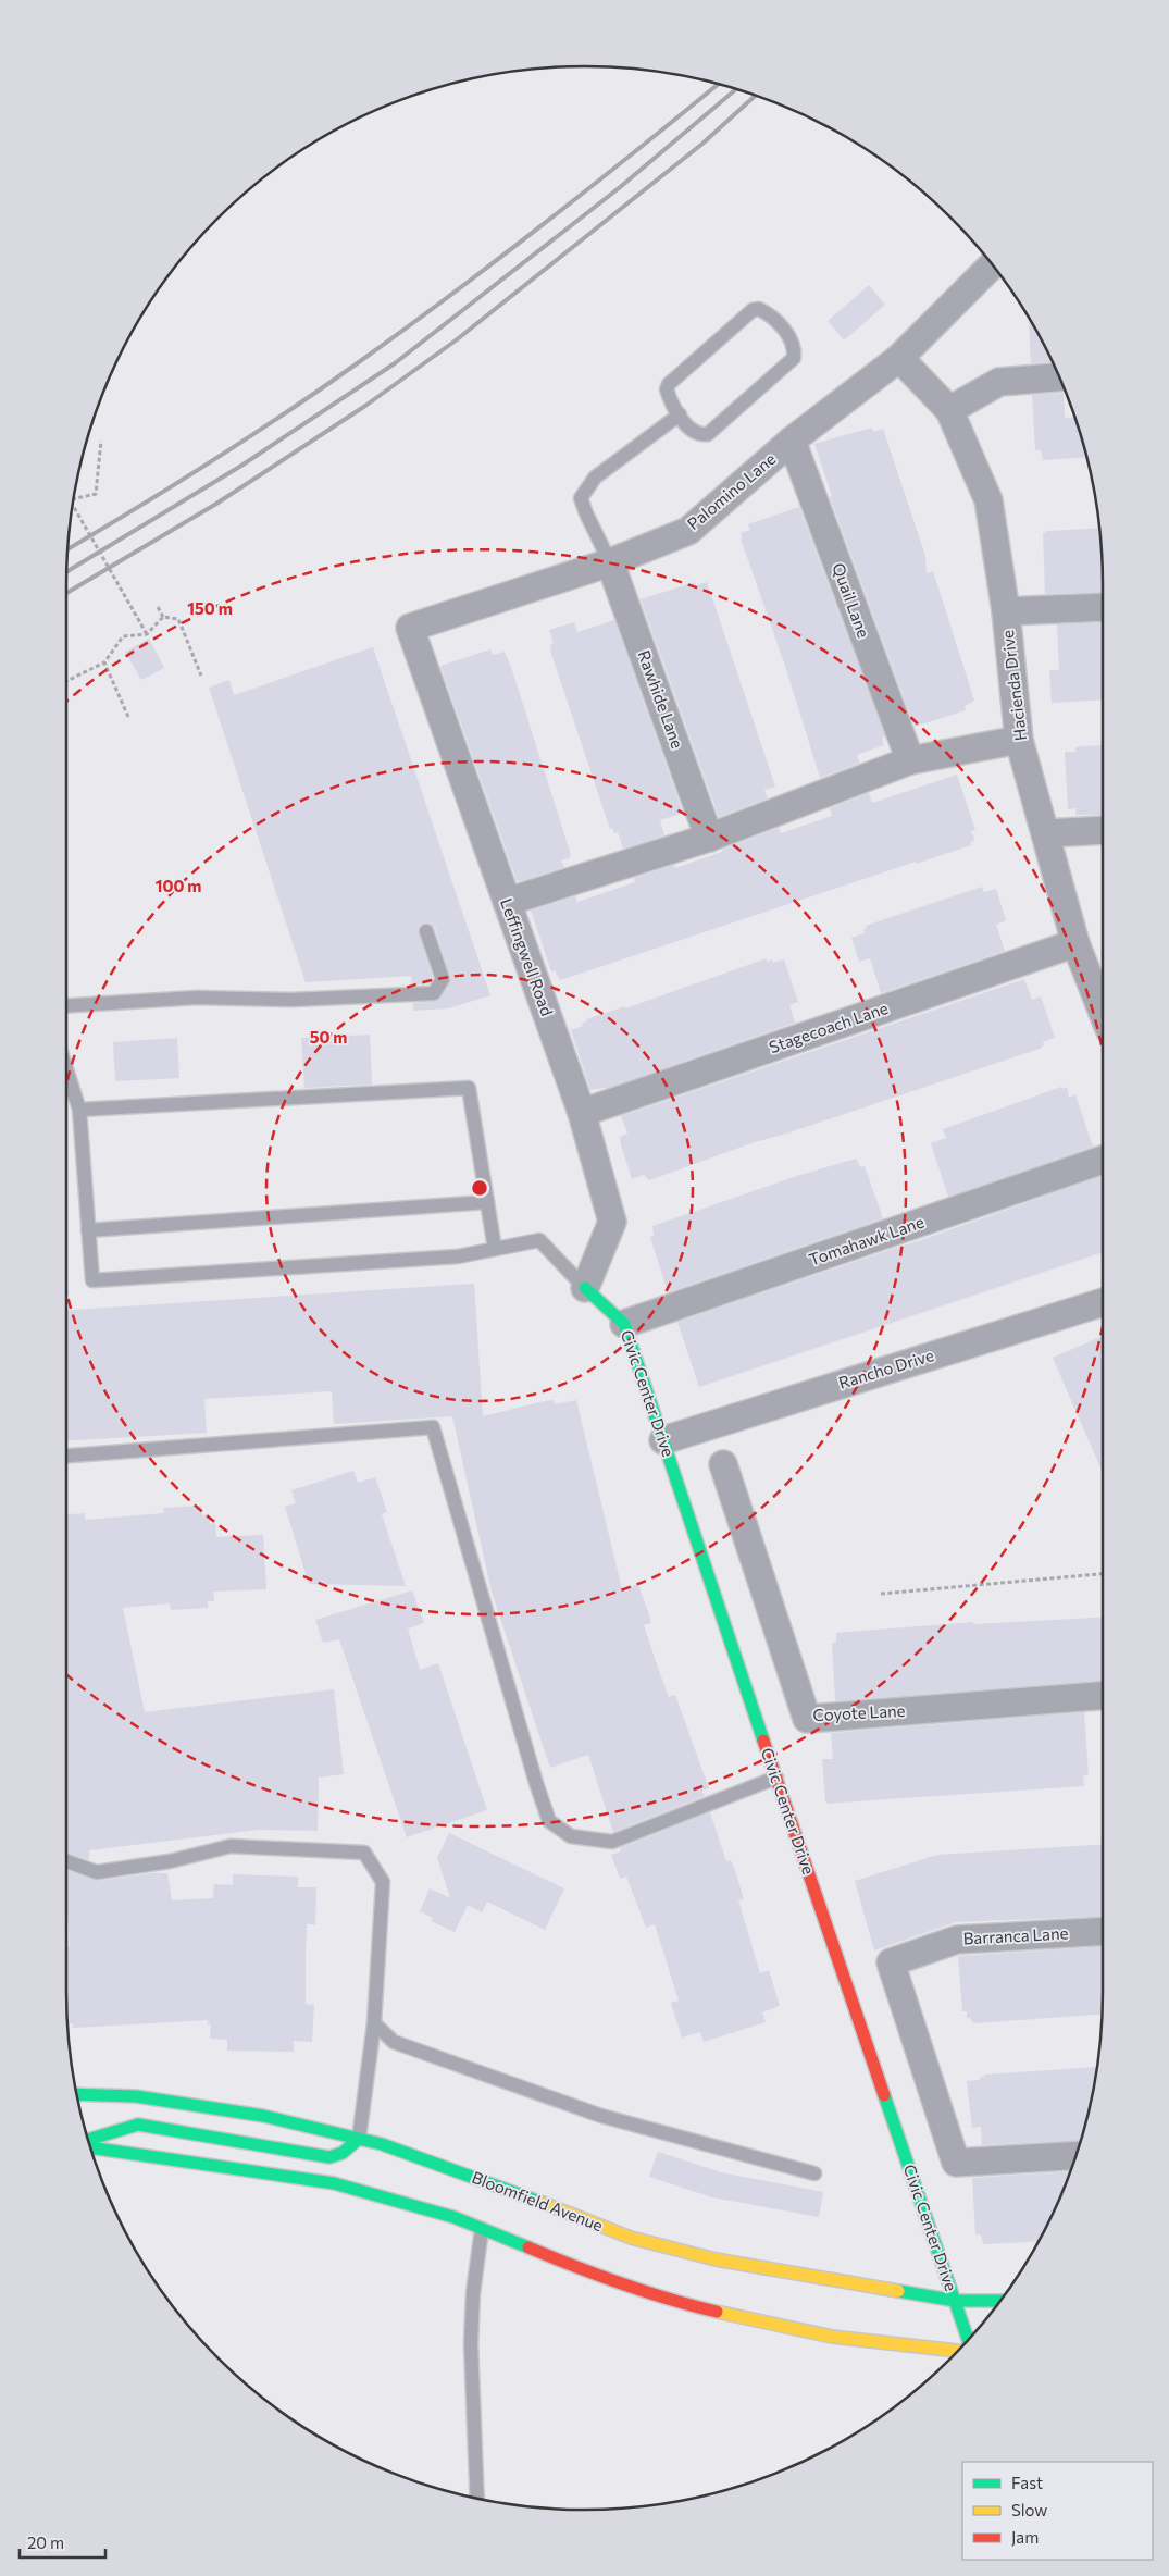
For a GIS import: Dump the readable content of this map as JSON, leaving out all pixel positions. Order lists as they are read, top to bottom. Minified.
{"streets":{"main road":["Civic Center Drive","Bloomfield Avenue"],"street":["Palomino Lane","Quail Lane","Hacienda Drive","Rawhide Lane","Leffingwell Road","Stagecoach Lane","Tomahawk Lane","Rancho Drive","Coyote Lane","Barranca Lane"]},"crossings":[["Palomino Lane","Quail Lane"],["Palomino Lane","Hacienda Drive"],["Palomino Lane","Rawhide Lane"],["Palomino Lane","Leffingwell Road"],["Hacienda Drive","Stagecoach Lane"],["Leffingwell Road","Stagecoach Lane"],["Leffingwell Road","Civic Center Drive"],["Tomahawk Lane","Civic Center Drive"],["Rancho Drive","Civic Center Drive"],["Civic Center Drive","Bloomfield Avenue"]],"legend":["Fast","Slow","Jam"],"scale_bar":"20 m","rings":["150 m","100 m","50 m"]}
